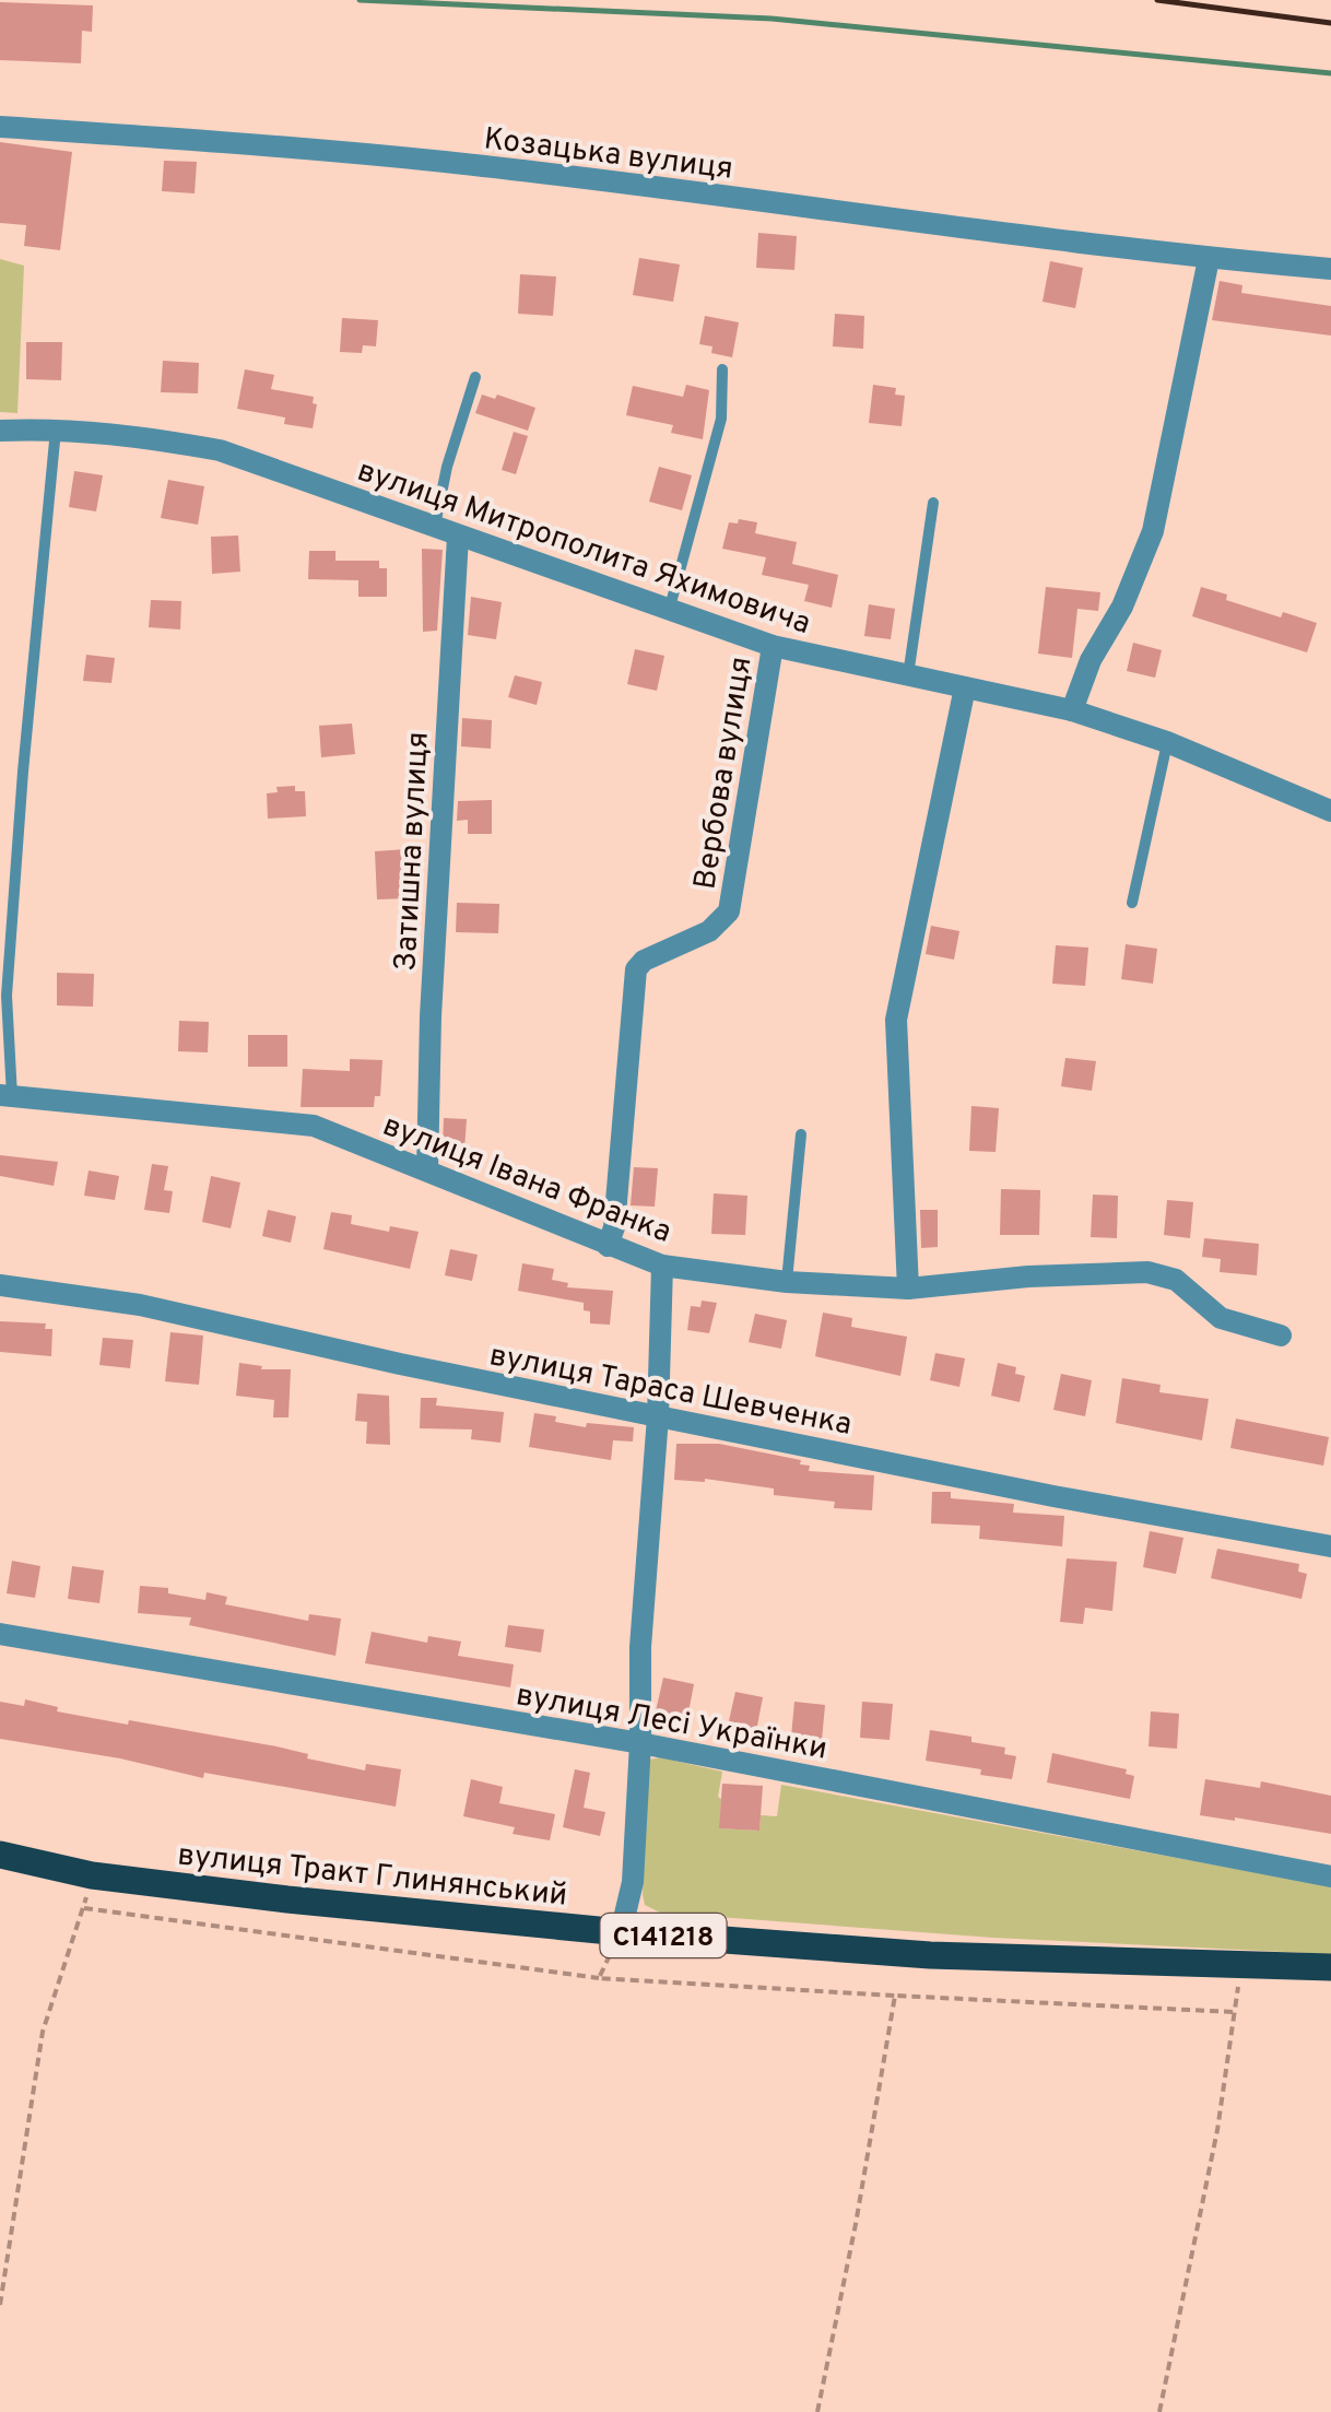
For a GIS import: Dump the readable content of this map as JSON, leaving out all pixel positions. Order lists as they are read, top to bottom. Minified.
{"streets":{"main road":["вулиця Тракт Глинянський","С141218"],"street":["Козацька вулиця","вулиця Митрополита Яхимовича","Вербова вулиця","Затишна вулиця","вулиця Івана Франка","вулиця Тараса Шевченка","вулиця Лесі Українки"]},"crossings":[["вулиця Митрополита Яхимовича","Вербова вулиця"],["вулиця Митрополита Яхимовича","Затишна вулиця"],["Вербова вулиця","вулиця Івана Франка"],["Затишна вулиця","вулиця Івана Франка"]]}
